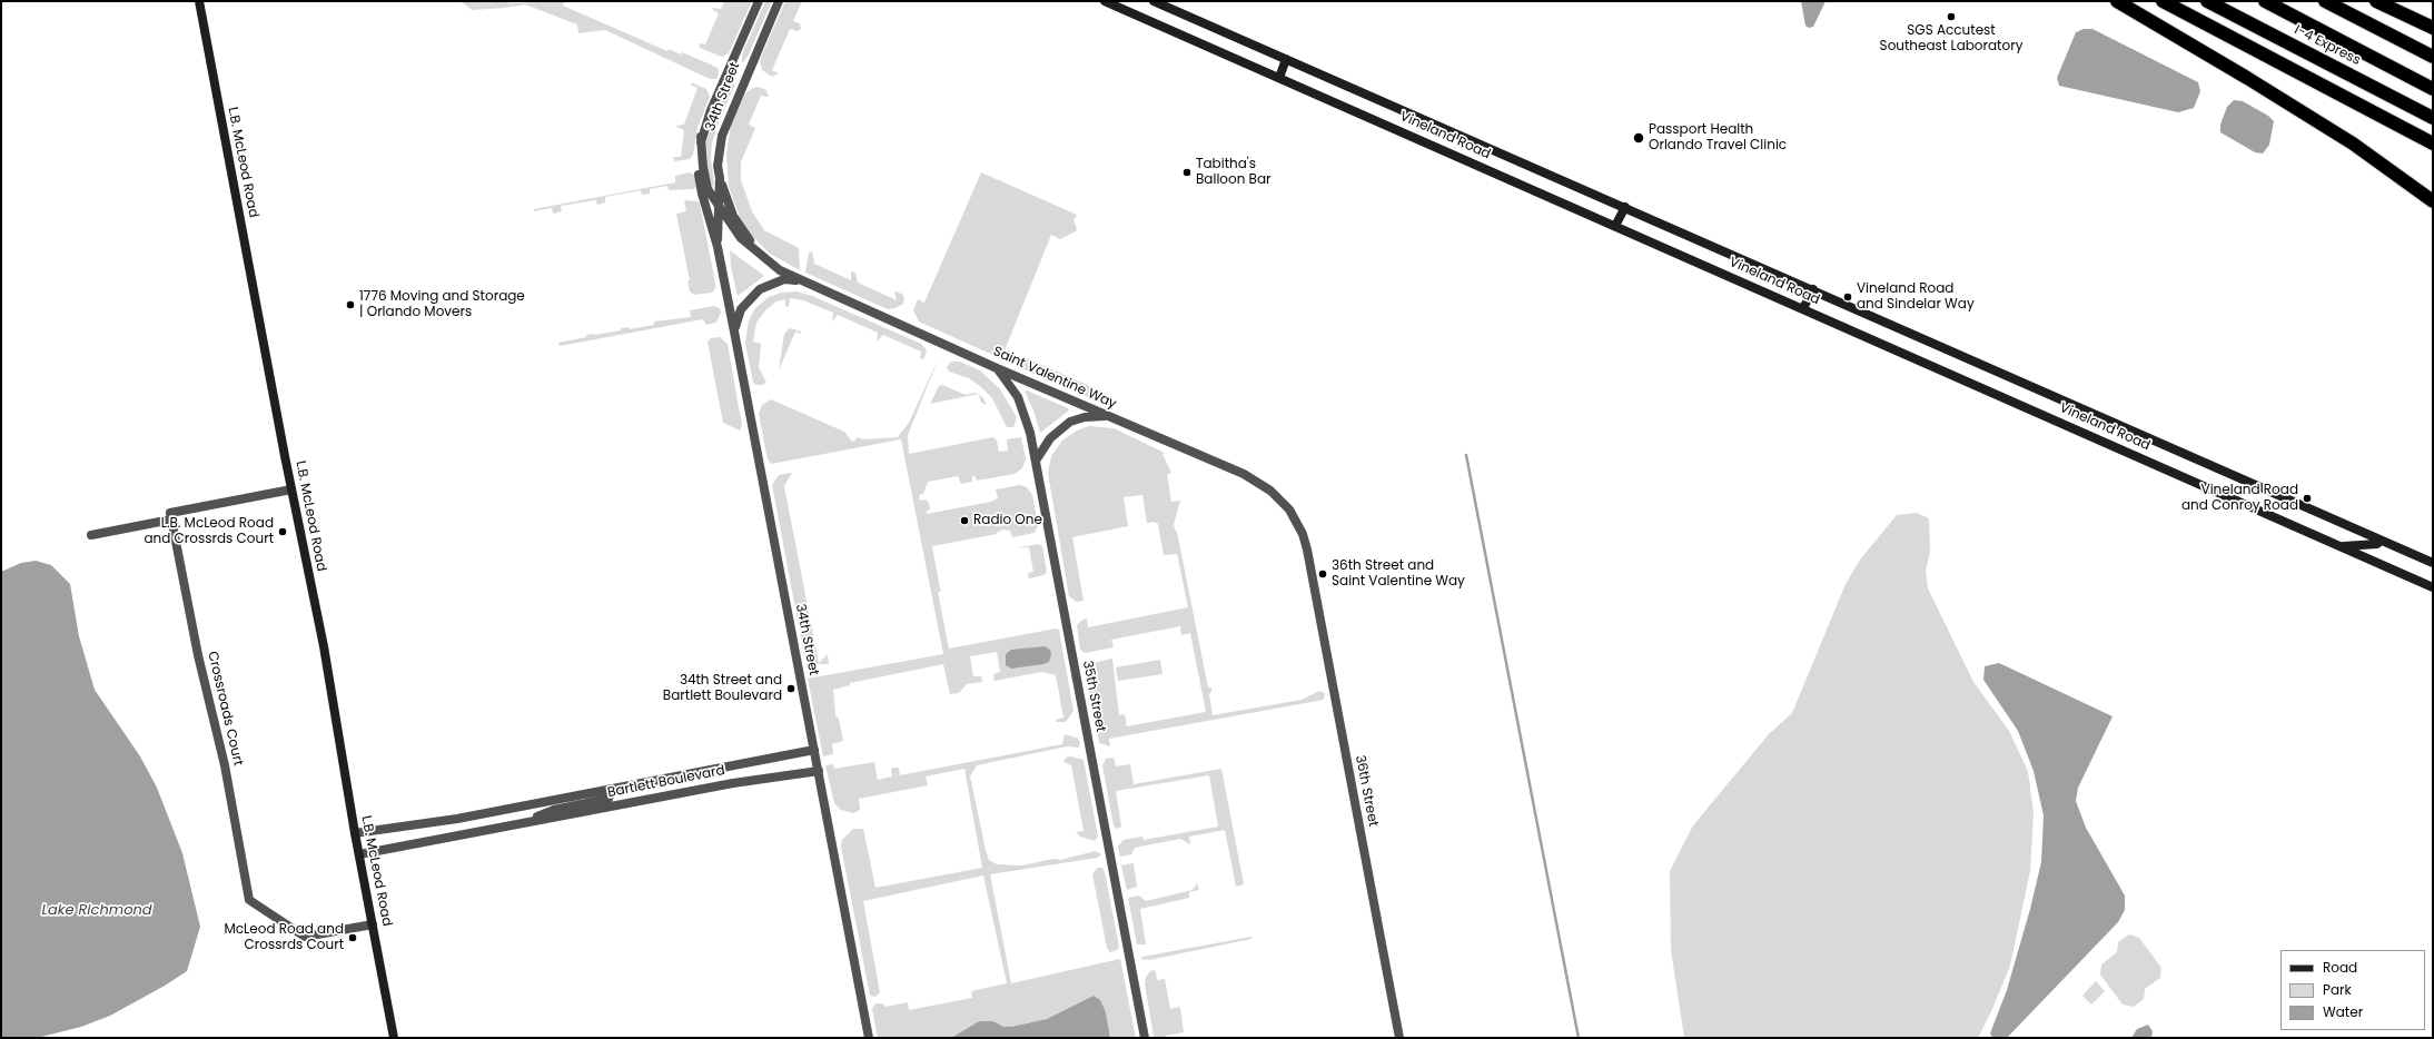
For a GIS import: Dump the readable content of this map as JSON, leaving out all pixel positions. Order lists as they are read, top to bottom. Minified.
{"streets":{"highway":["I-4 Express"],"street":["34th Street","Vineland Road","L.B. McLeod Road","Saint Valentine Way","35th Street","Crossroads Court","Bartlett Boulevard","36th Street"]},"crossings":[["34th Street","Saint Valentine Way"],["34th Street","Bartlett Boulevard"],["L.B. McLeod Road","Crossroads Court"],["L.B. McLeod Road","Bartlett Boulevard"],["Saint Valentine Way","35th Street"],["Saint Valentine Way","36th Street"]],"water":["Lake Richmond"],"places":["SGS Accutest Southeast Laboratory","Passport Health Orlando Travel Clinic","Tabitha's Balloon Bar","Vineland Road and Sindelar Way","1776 Moving and Storage | Orlando Movers","Vineland Road and Conroy Road","Radio One","L.B. McLeod Road and Crossrds Court","36th Street and Saint Valentine Way","34th Street and Bartlett Boulevard","McLeod Road and Crossrds Court"],"legend":["Road","Park","Water"]}
